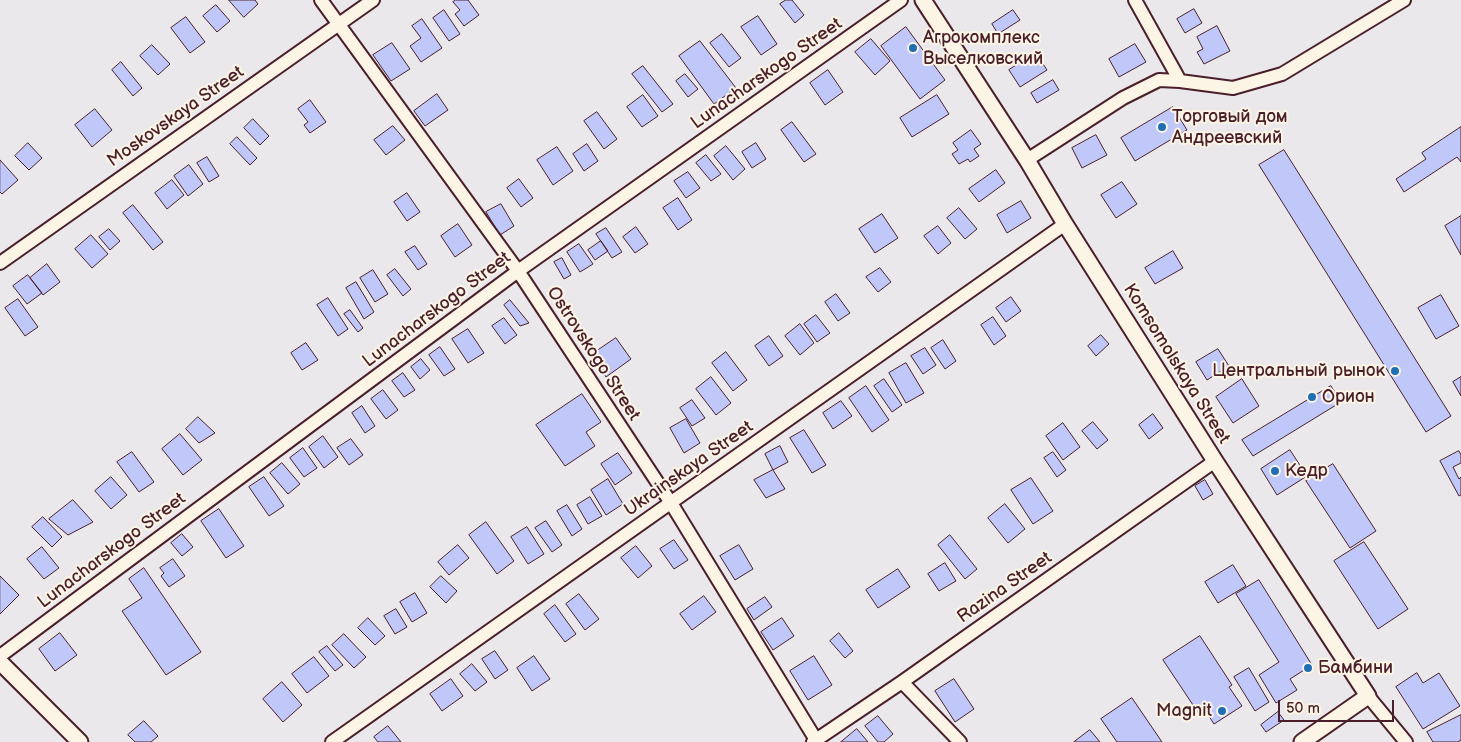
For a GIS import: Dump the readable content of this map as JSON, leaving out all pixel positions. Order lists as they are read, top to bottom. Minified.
{"streets":{"street":["Lunacharskogo Street","Moskovskaya Street","Ostrovskogo Street","Komsomolskaya Street","Ukrainskaya Street","Razina Street"]},"crossings":[["Lunacharskogo Street","Ostrovskogo Street"],["Moskovskaya Street","Ostrovskogo Street"],["Ostrovskogo Street","Ukrainskaya Street"],["Ostrovskogo Street","Razina Street"],["Komsomolskaya Street","Ukrainskaya Street"],["Komsomolskaya Street","Razina Street"]],"places":["Агрокомплекс Выселковский","Торговый дом Андреевский","Центральный рынок","Орион","Кедр","Бамбини","Magnit"],"scale_bar":"50 m"}
